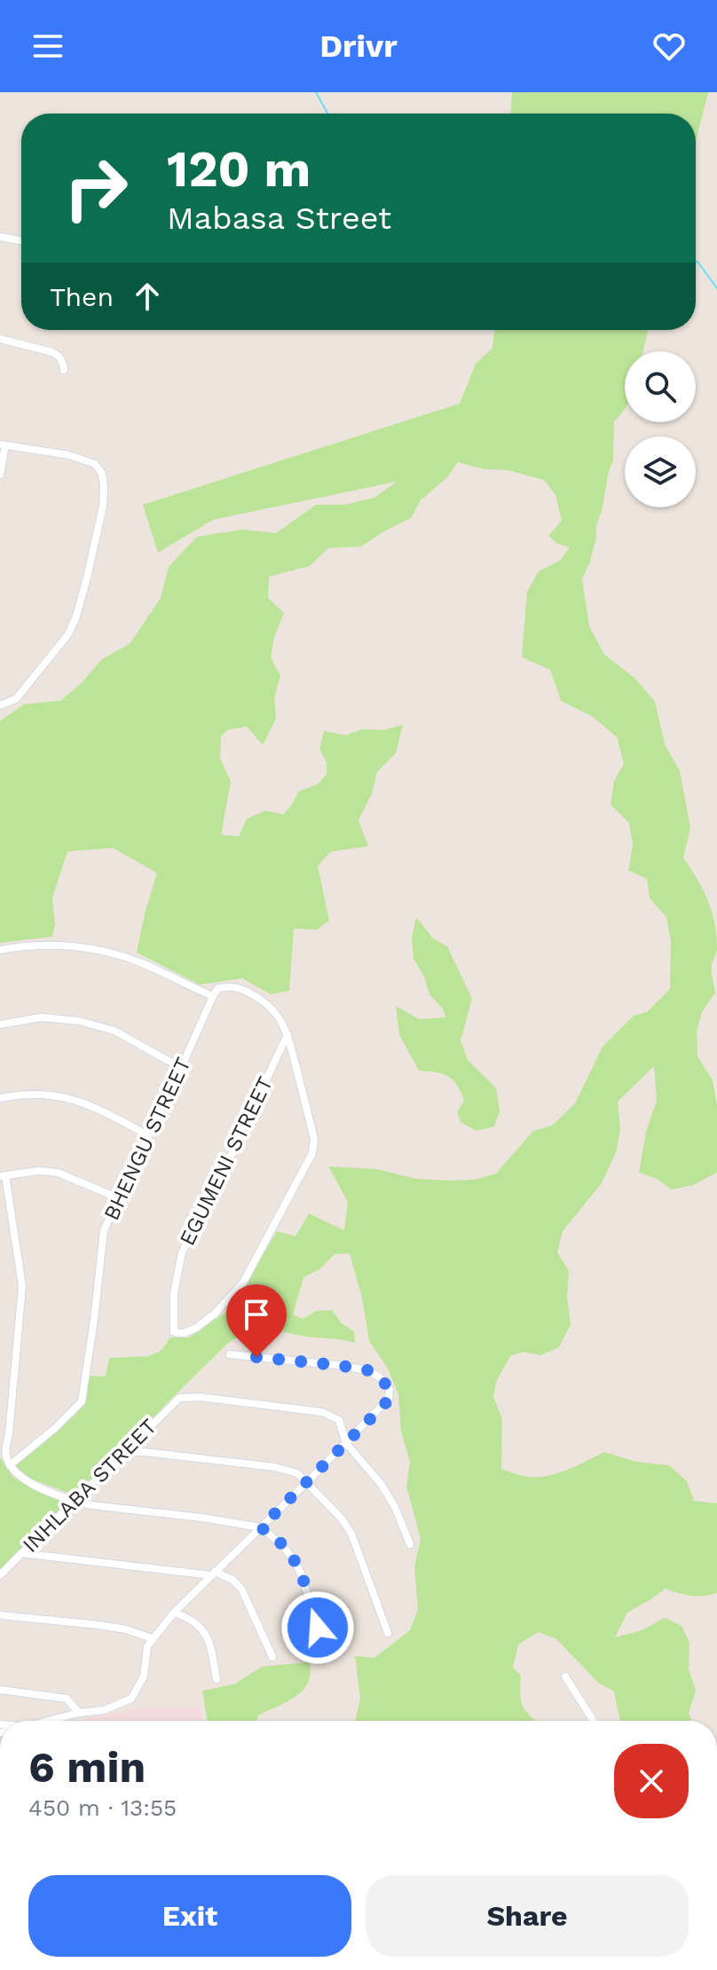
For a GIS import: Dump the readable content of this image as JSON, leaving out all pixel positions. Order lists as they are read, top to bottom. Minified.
{"streets":{"street":["BHENGU STREET","EGUMENI STREET","INHLABA STREET"]},"page":{"header":"Drivr","turn":["120 m","Mabasa Street"],"then":"Then","heading":["6 min","450 m · 13:55"],"buttons":["Exit","Share"]}}
